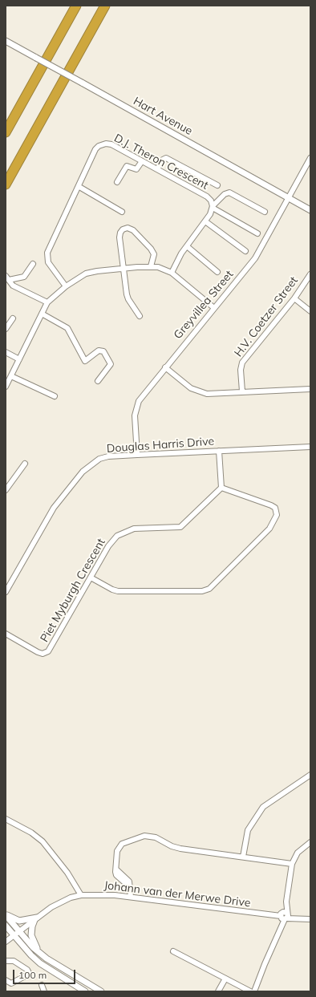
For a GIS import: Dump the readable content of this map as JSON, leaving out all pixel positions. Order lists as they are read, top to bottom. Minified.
{"streets":{"street":["Hart Avenue","D.J. Theron Crescent","Greyvillea Street","H.V. Coetzer Street","Douglas Harris Drive","Piet Myburgh Crescent","Johann van der Merwe Drive"]},"crossings":[["Hart Avenue","Greyvillea Street"],["Greyvillea Street","Douglas Harris Drive"]],"scale_bar":"100 m"}
